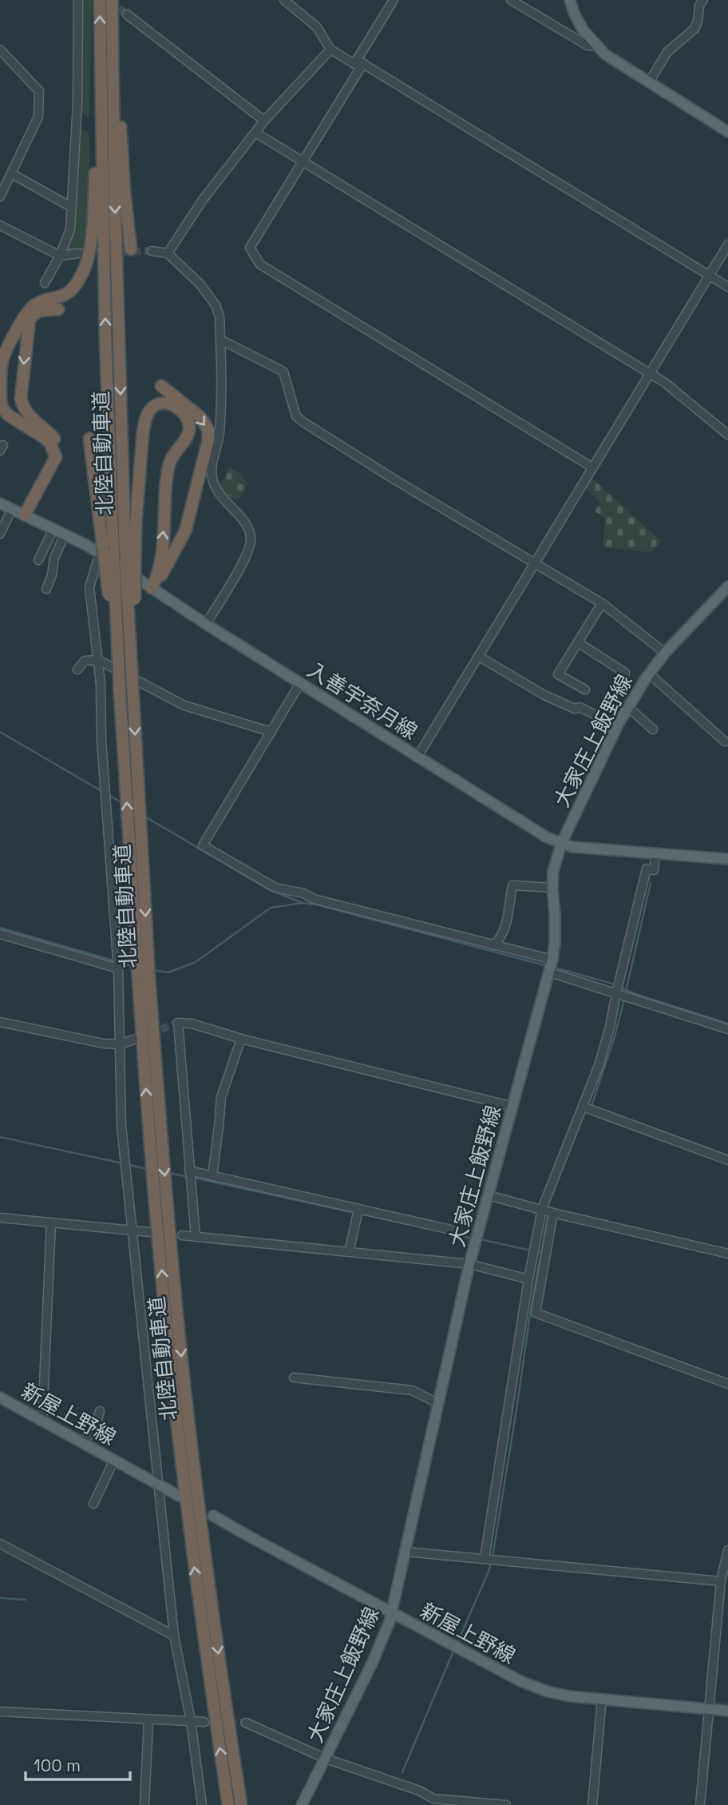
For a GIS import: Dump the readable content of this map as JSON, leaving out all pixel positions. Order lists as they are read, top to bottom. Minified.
{"streets":{"highway":["北陸自動車道"],"main road":["入善宇奈月線","大家庄上飯野線","新屋上野線"]},"crossings":[["北陸自動車道","入善宇奈月線"],["入善宇奈月線","大家庄上飯野線"],["大家庄上飯野線","新屋上野線"]],"scale_bar":"100 m"}
